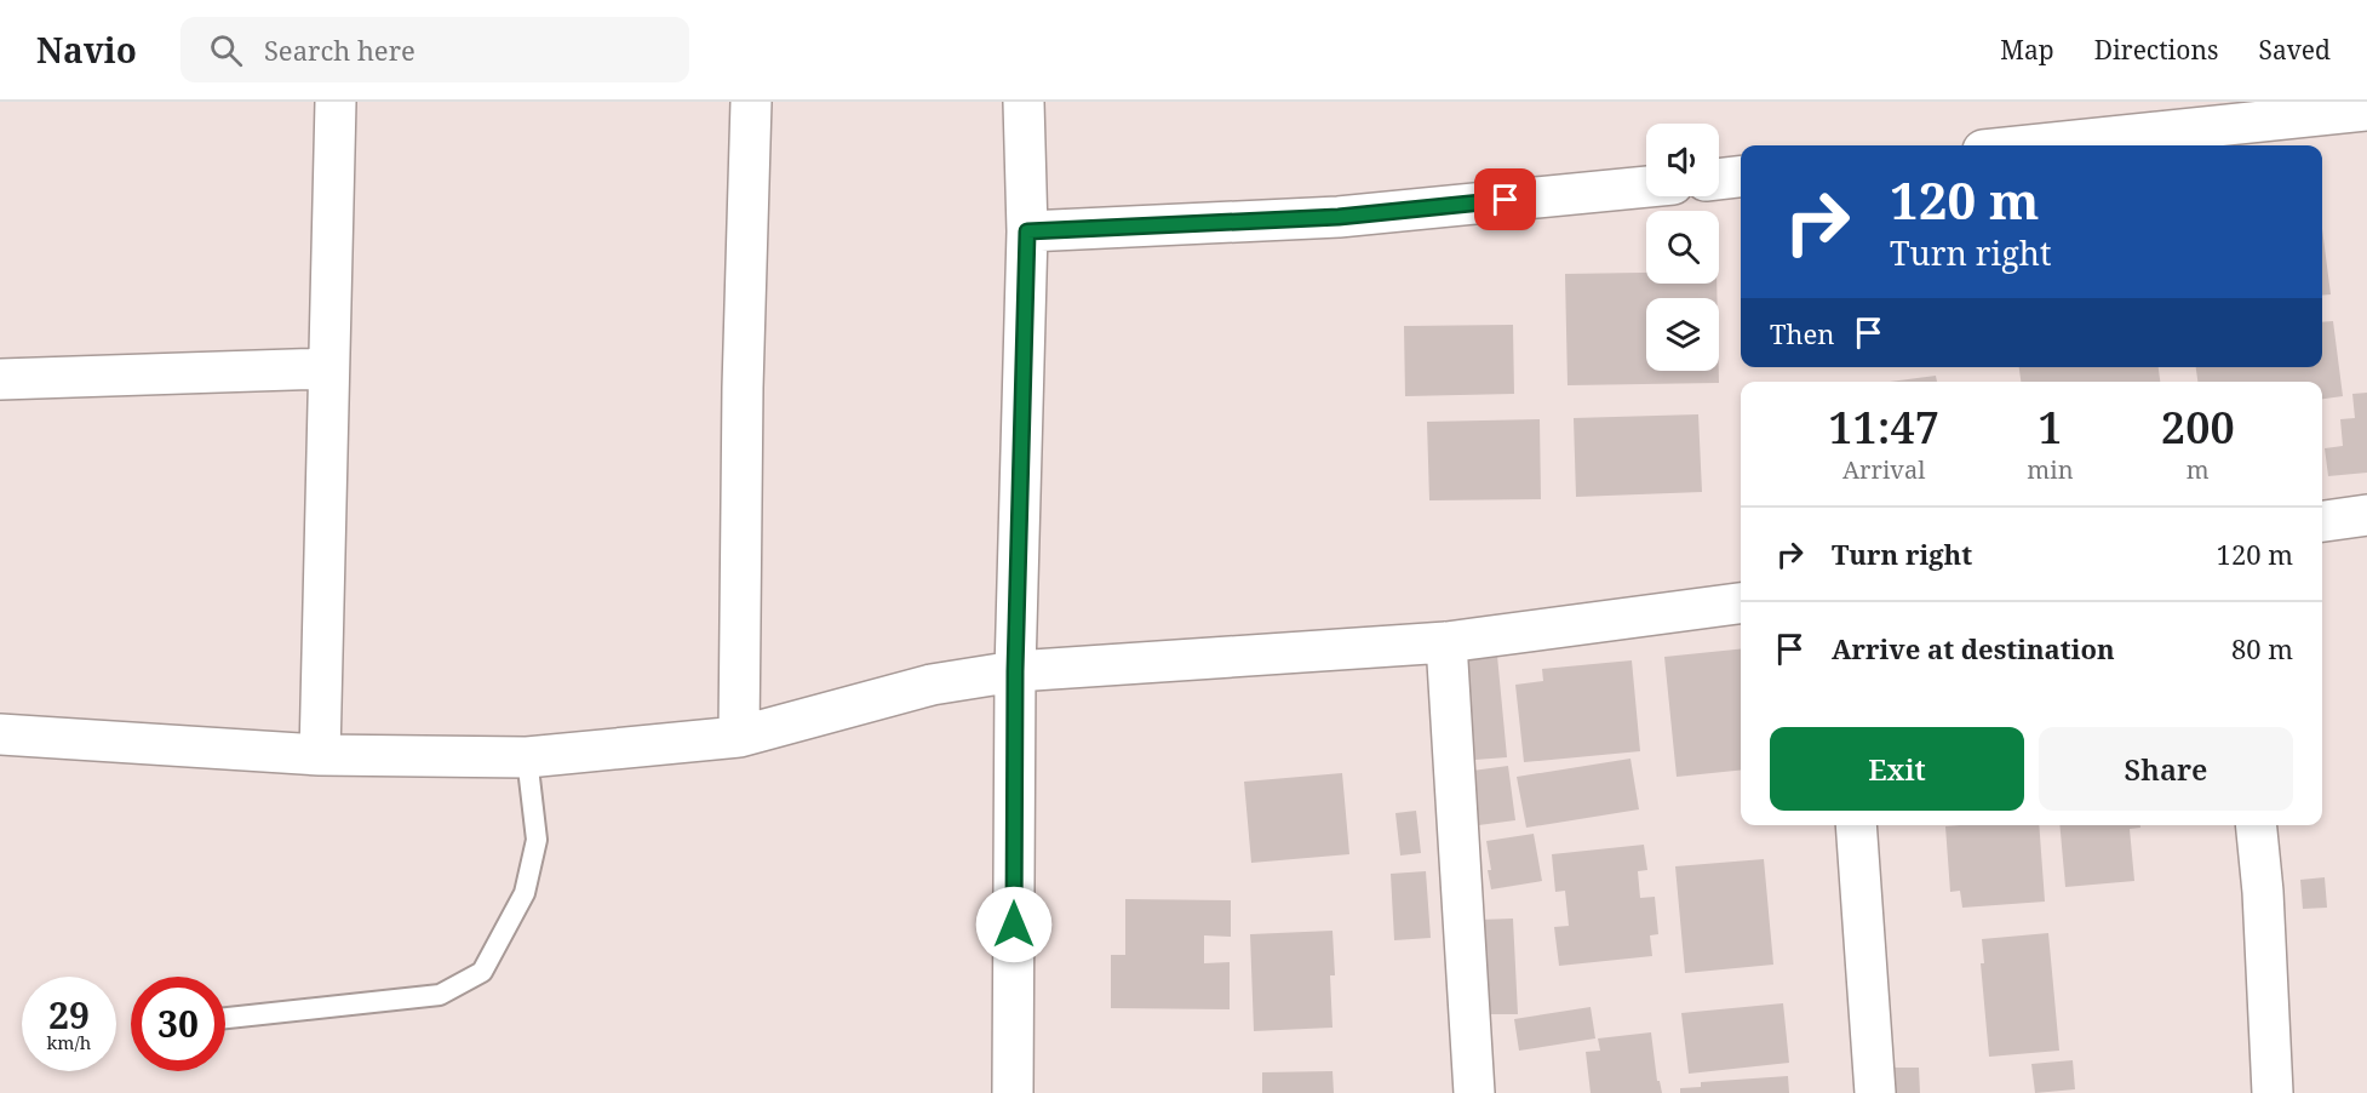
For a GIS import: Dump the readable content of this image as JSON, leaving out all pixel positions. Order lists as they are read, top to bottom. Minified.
{"page":{"header":"Navio","search":"Search here","nav":["Map","Directions","Saved"],"turn":["120 m","Turn right"],"then":"Then","eta":["11:47","Arrival","1","min","200","m"],"list":[{"name":"Turn right","value":"120 m"},{"name":"Arrive at destination","value":"80 m"}],"buttons":["Exit","Share"],"speed":"29 km/h","limit":"30"}}
